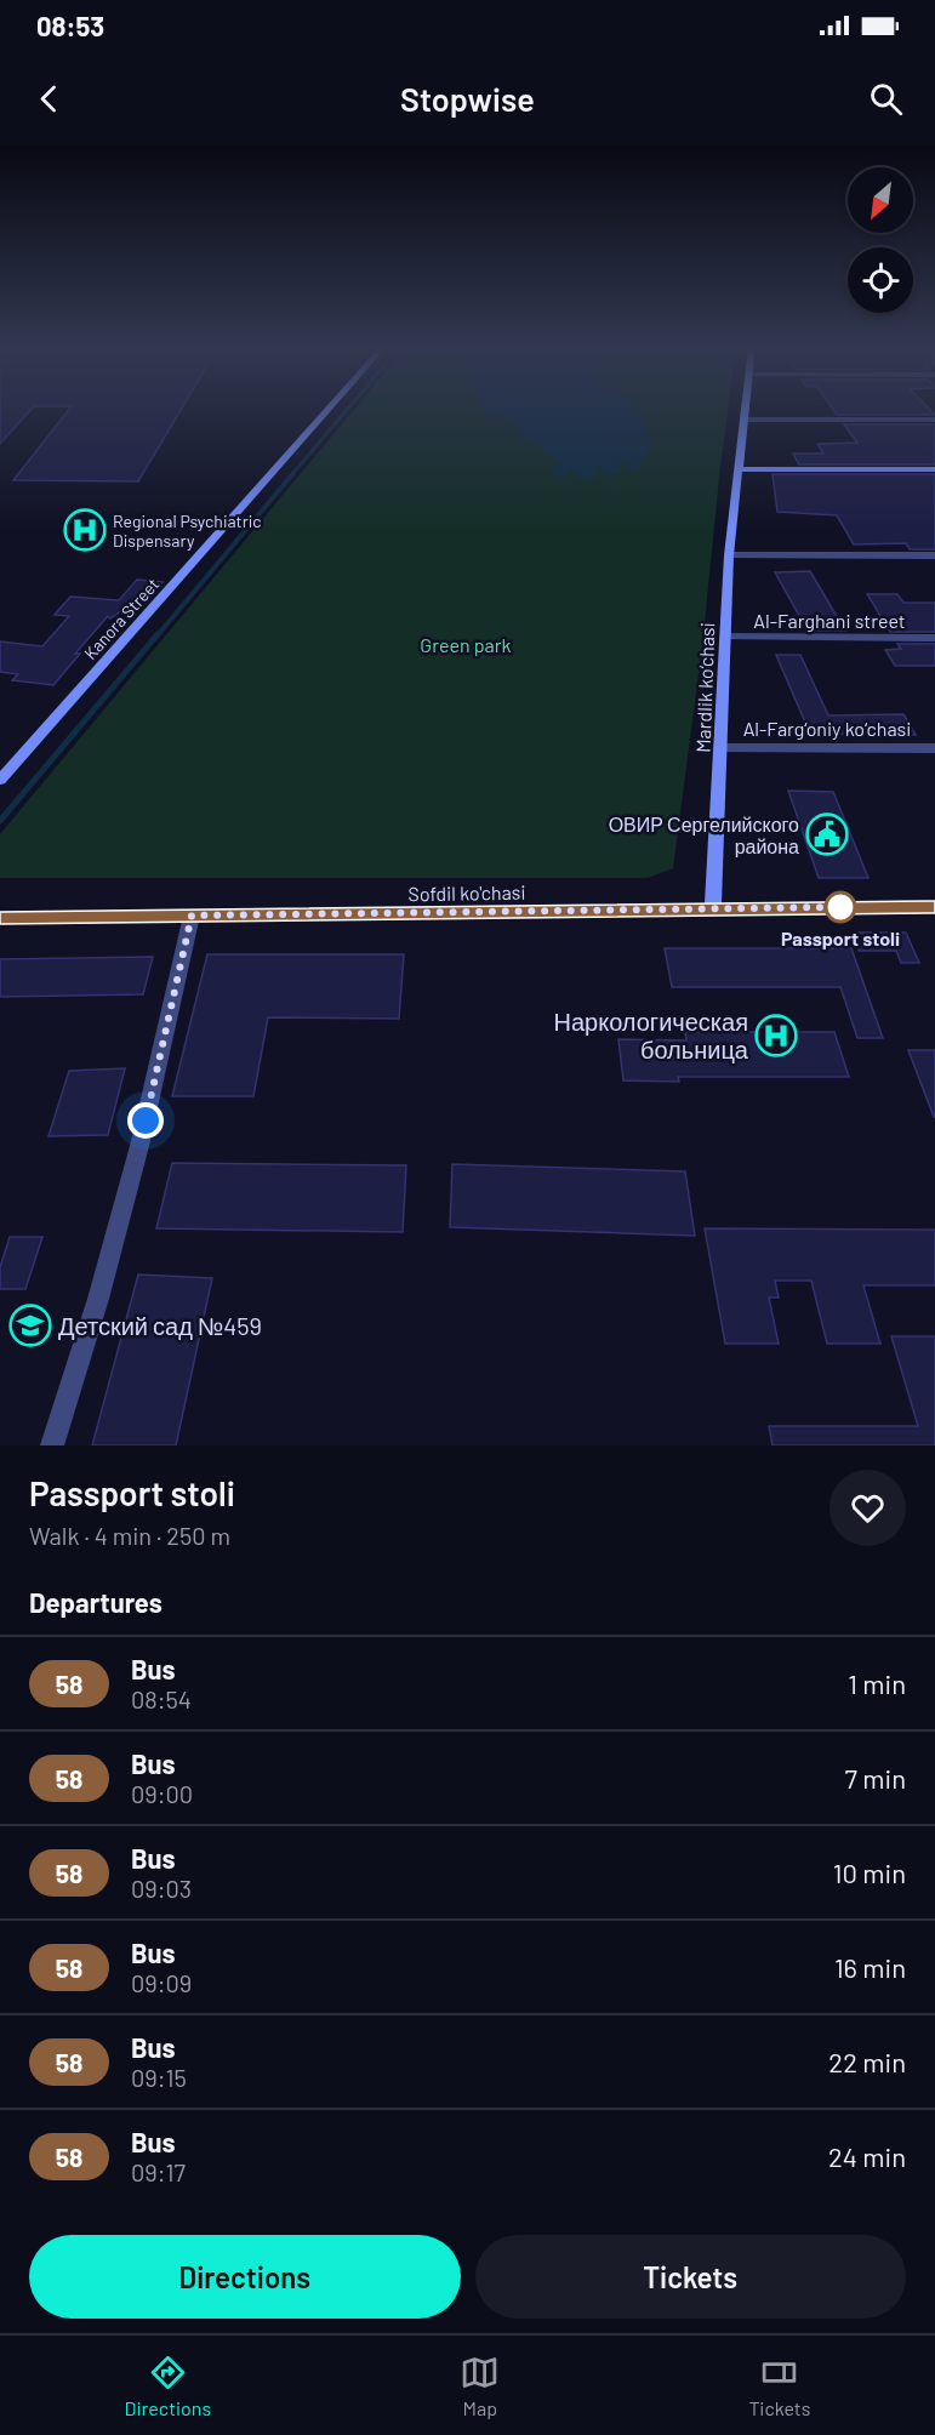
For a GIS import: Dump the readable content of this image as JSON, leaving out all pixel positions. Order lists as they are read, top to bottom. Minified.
{"streets":{"street":["Kanora Street","Al-Farghani street","Mardlik ko‘chasi","Al-Farg‘oniy ko‘chasi","Sofdil ko'chasi"]},"crossings":[["Al-Farghani street","Mardlik ko‘chasi"],["Mardlik ko‘chasi","Al-Farg‘oniy ko‘chasi"],["Mardlik ko‘chasi","Sofdil ko'chasi"]],"parks":["Green park"],"places":{"hospital":["Regional Psychiatric Dispensary","Наркологическая больница"],"public building":["ОВИР Сергелийского района"],"other":["Passport stoli"],"school or university":["Детский сад №459"]},"lines":["bus line 58"],"north":"bottom left","page":{"status":"08:53","header":"Stopwise","heading":[["Passport stoli","Walk · 4 min · 250 m"],"Departures"],"list":[{"mark":"58","name":"Bus","note":"08:54","value":"1 min"},{"mark":"58","name":"Bus","note":"09:00","value":"7 min"},{"mark":"58","name":"Bus","note":"09:03","value":"10 min"},{"mark":"58","name":"Bus","note":"09:09","value":"16 min"},{"mark":"58","name":"Bus","note":"09:15","value":"22 min"},{"mark":"58","name":"Bus","note":"09:17","value":"24 min"}],"buttons":["Directions","Tickets"],"tabs":["Directions","Map","Tickets"]}}
